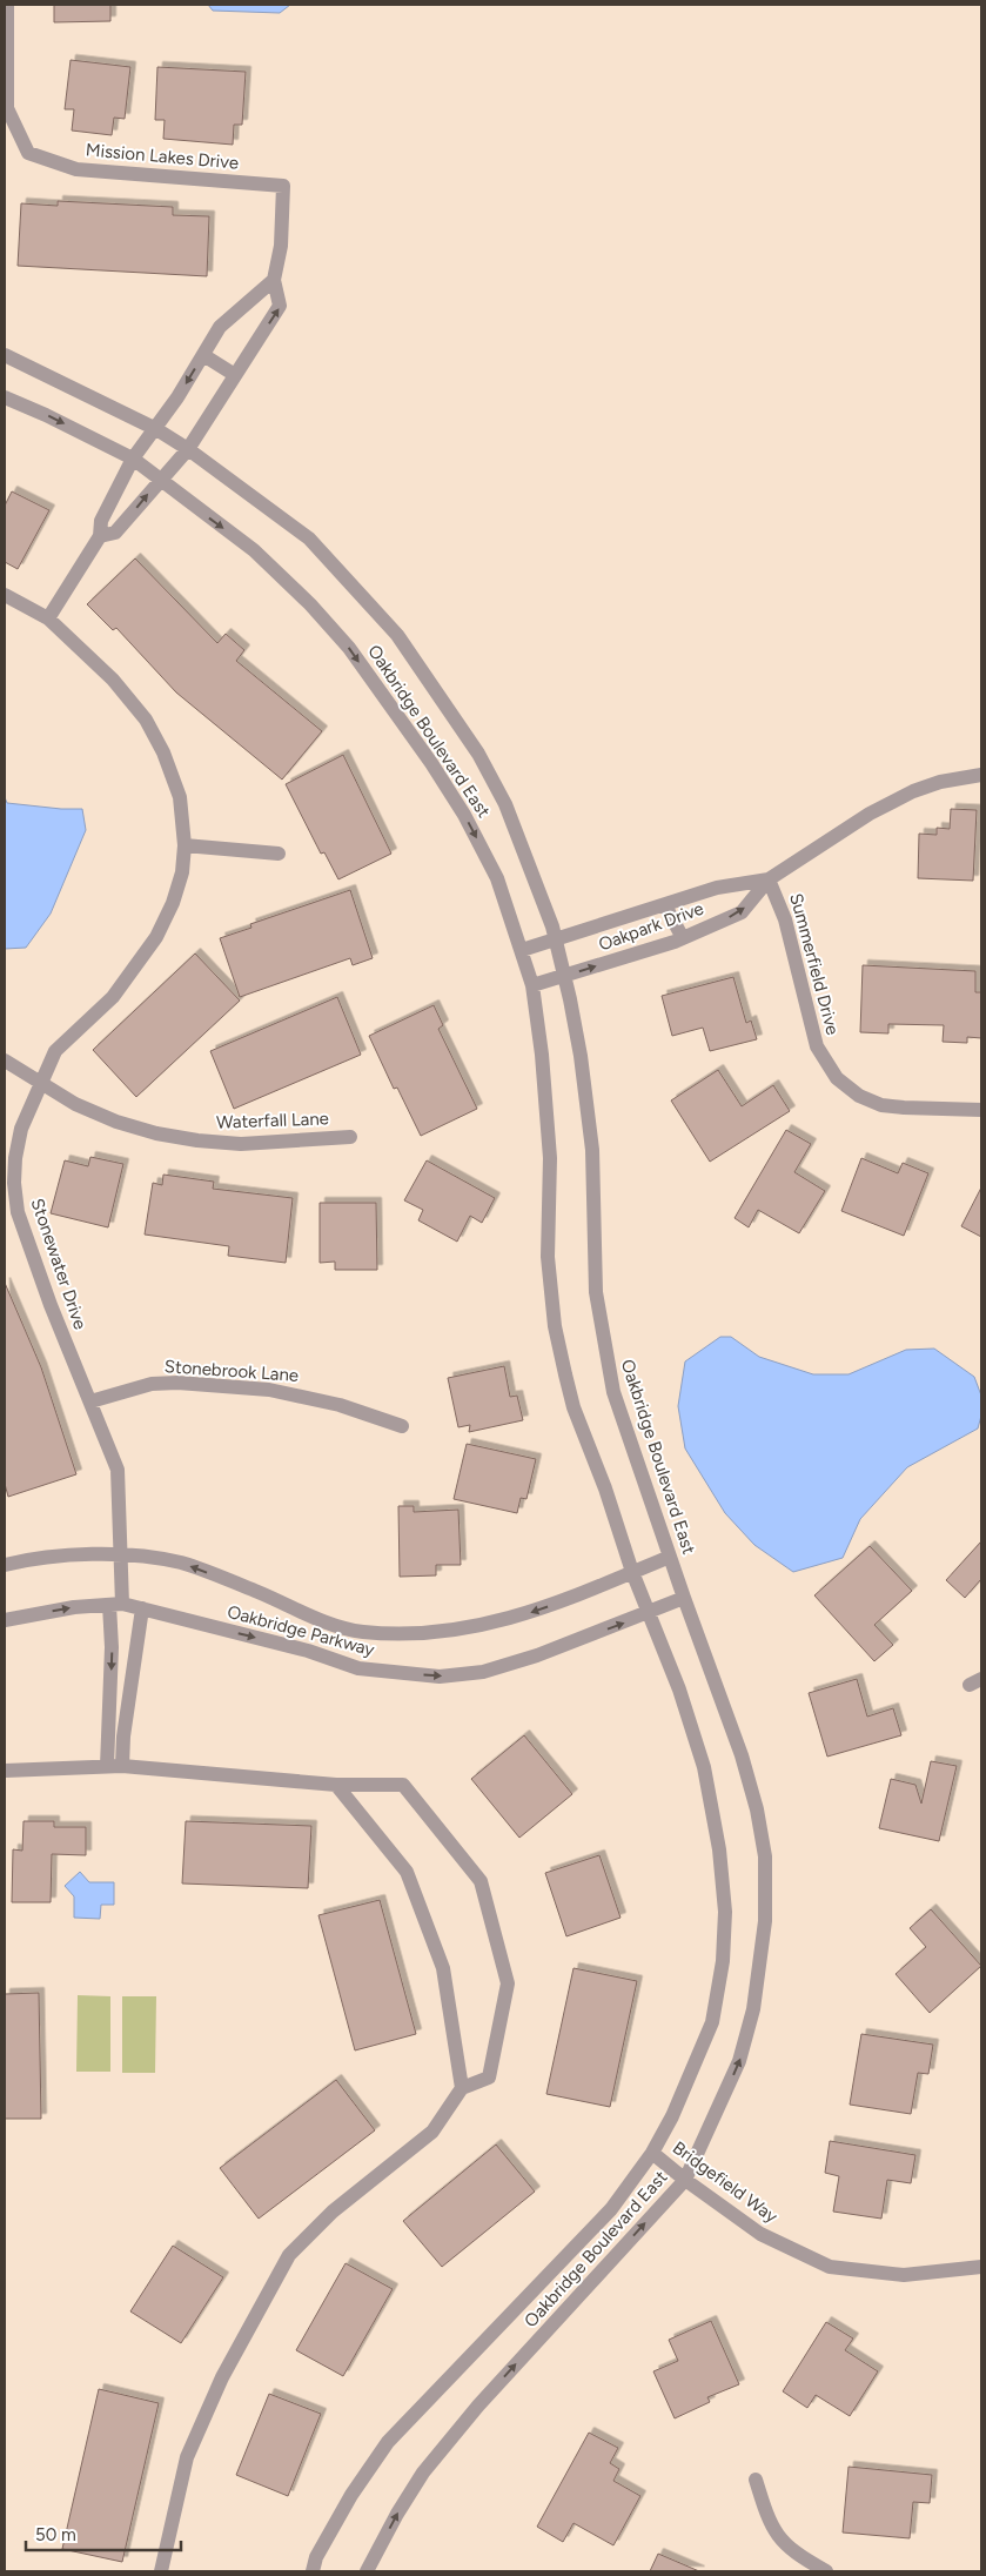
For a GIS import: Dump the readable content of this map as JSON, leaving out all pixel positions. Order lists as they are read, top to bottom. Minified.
{"streets":{"street":["Mission Lakes Drive","Oakbridge Boulevard East","Oakpark Drive","Summerfield Drive","Waterfall Lane","Stonewater Drive","Stonebrook Lane","Oakbridge Parkway","Bridgefield Way"]},"crossings":[["Mission Lakes Drive","Oakbridge Boulevard East"],["Mission Lakes Drive","Stonewater Drive"],["Oakbridge Boulevard East","Oakpark Drive"],["Oakbridge Boulevard East","Oakbridge Parkway"],["Oakbridge Boulevard East","Bridgefield Way"],["Oakpark Drive","Summerfield Drive"],["Waterfall Lane","Stonewater Drive"],["Stonewater Drive","Stonebrook Lane"],["Stonewater Drive","Oakbridge Parkway"]],"scale_bar":"50 m"}
